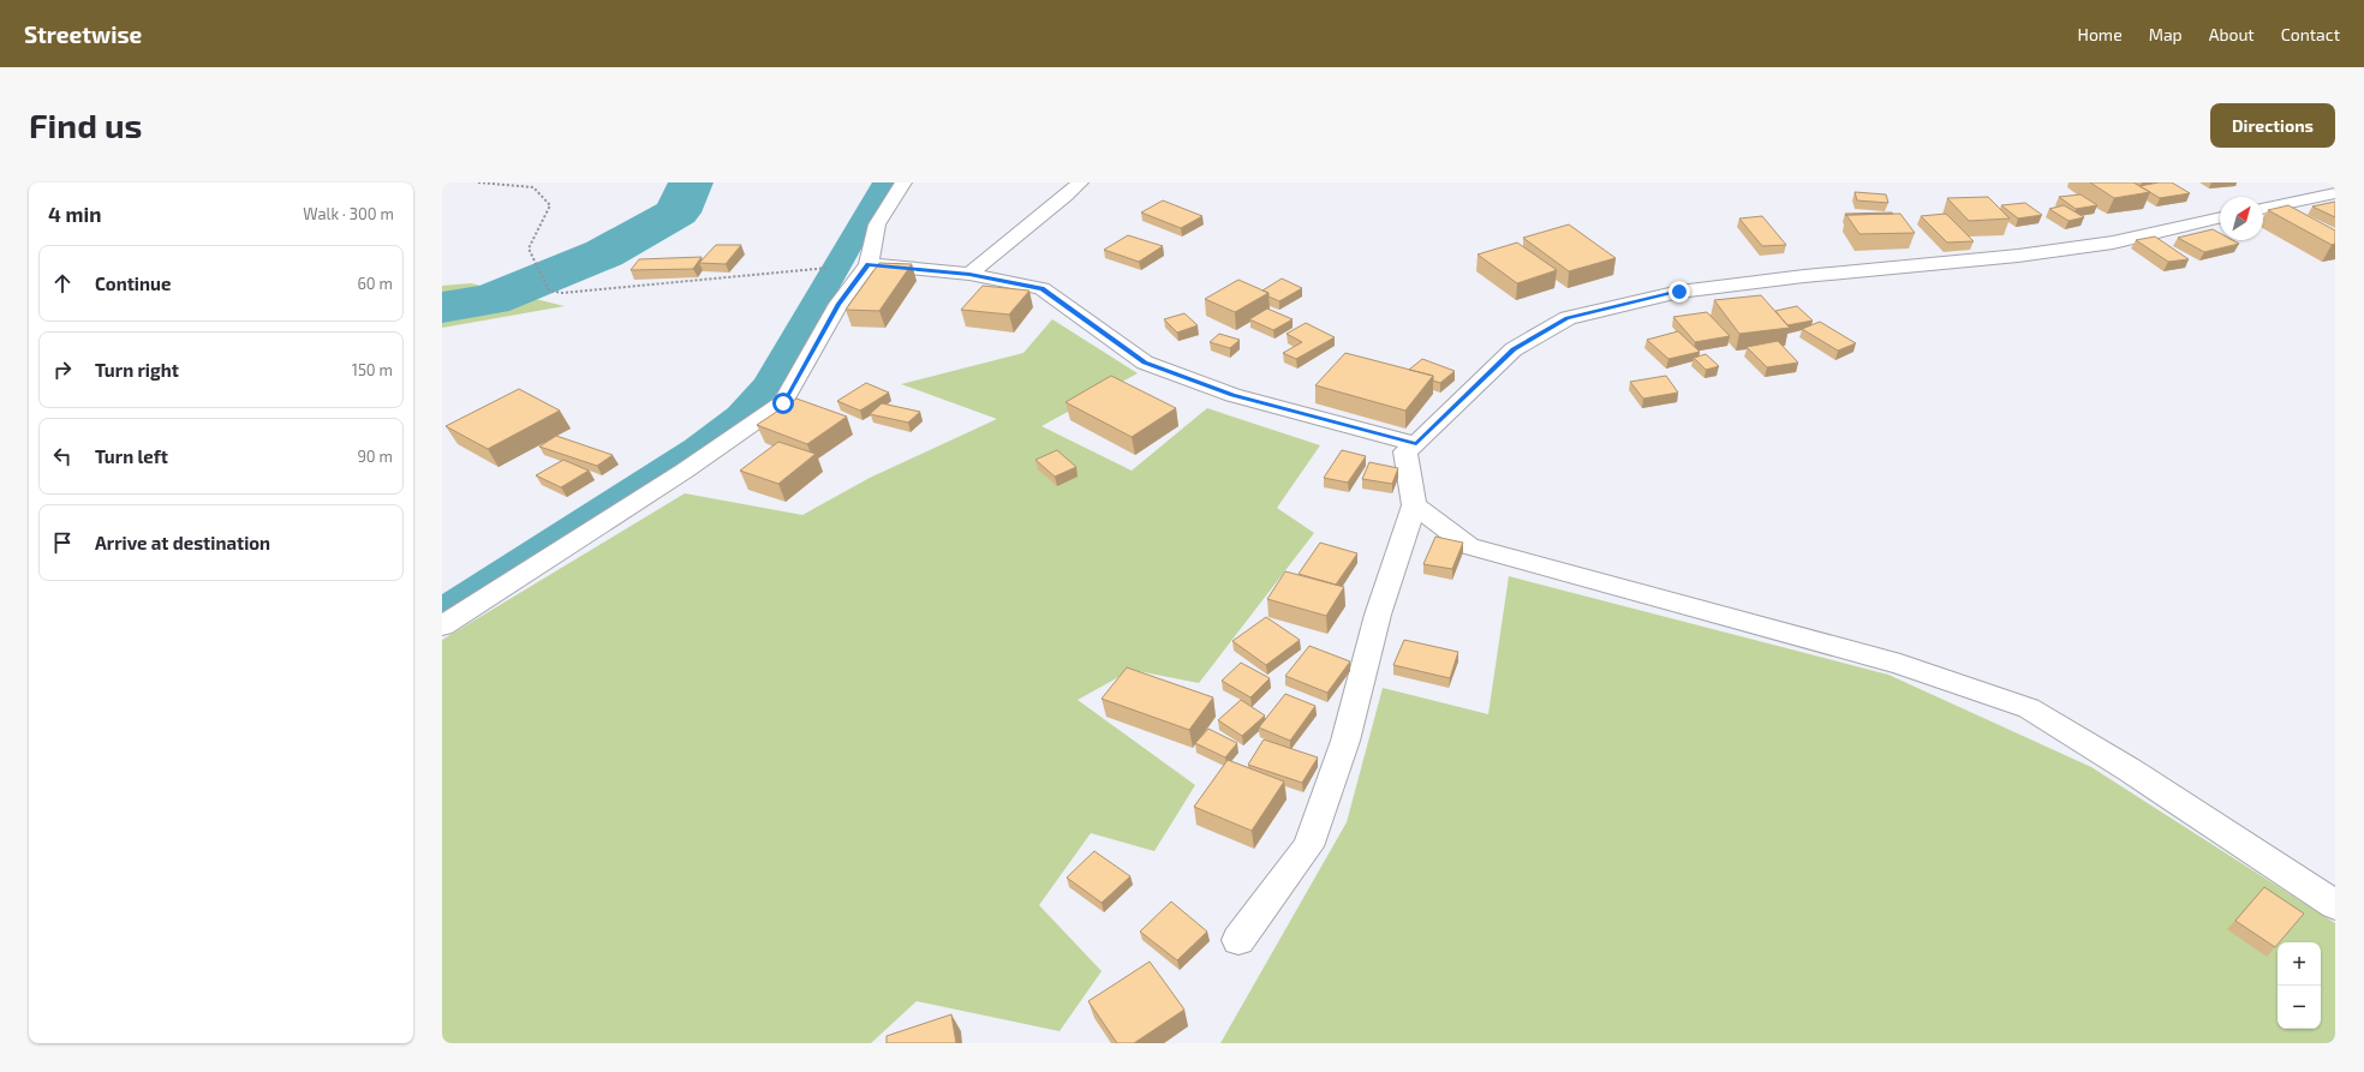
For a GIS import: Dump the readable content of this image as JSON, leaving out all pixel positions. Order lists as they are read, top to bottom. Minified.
{"north":"top right","page":{"header":"Streetwise","nav":["Home","Map","About","Contact"],"buttons":"Directions","title":"Find us","heading":["4 min","Walk · 300 m"],"list":[["Continue","60 m"],["Turn right","150 m"],["Turn left","90 m"],"Arrive at destination"],"map_buttons":["+","−"]}}
